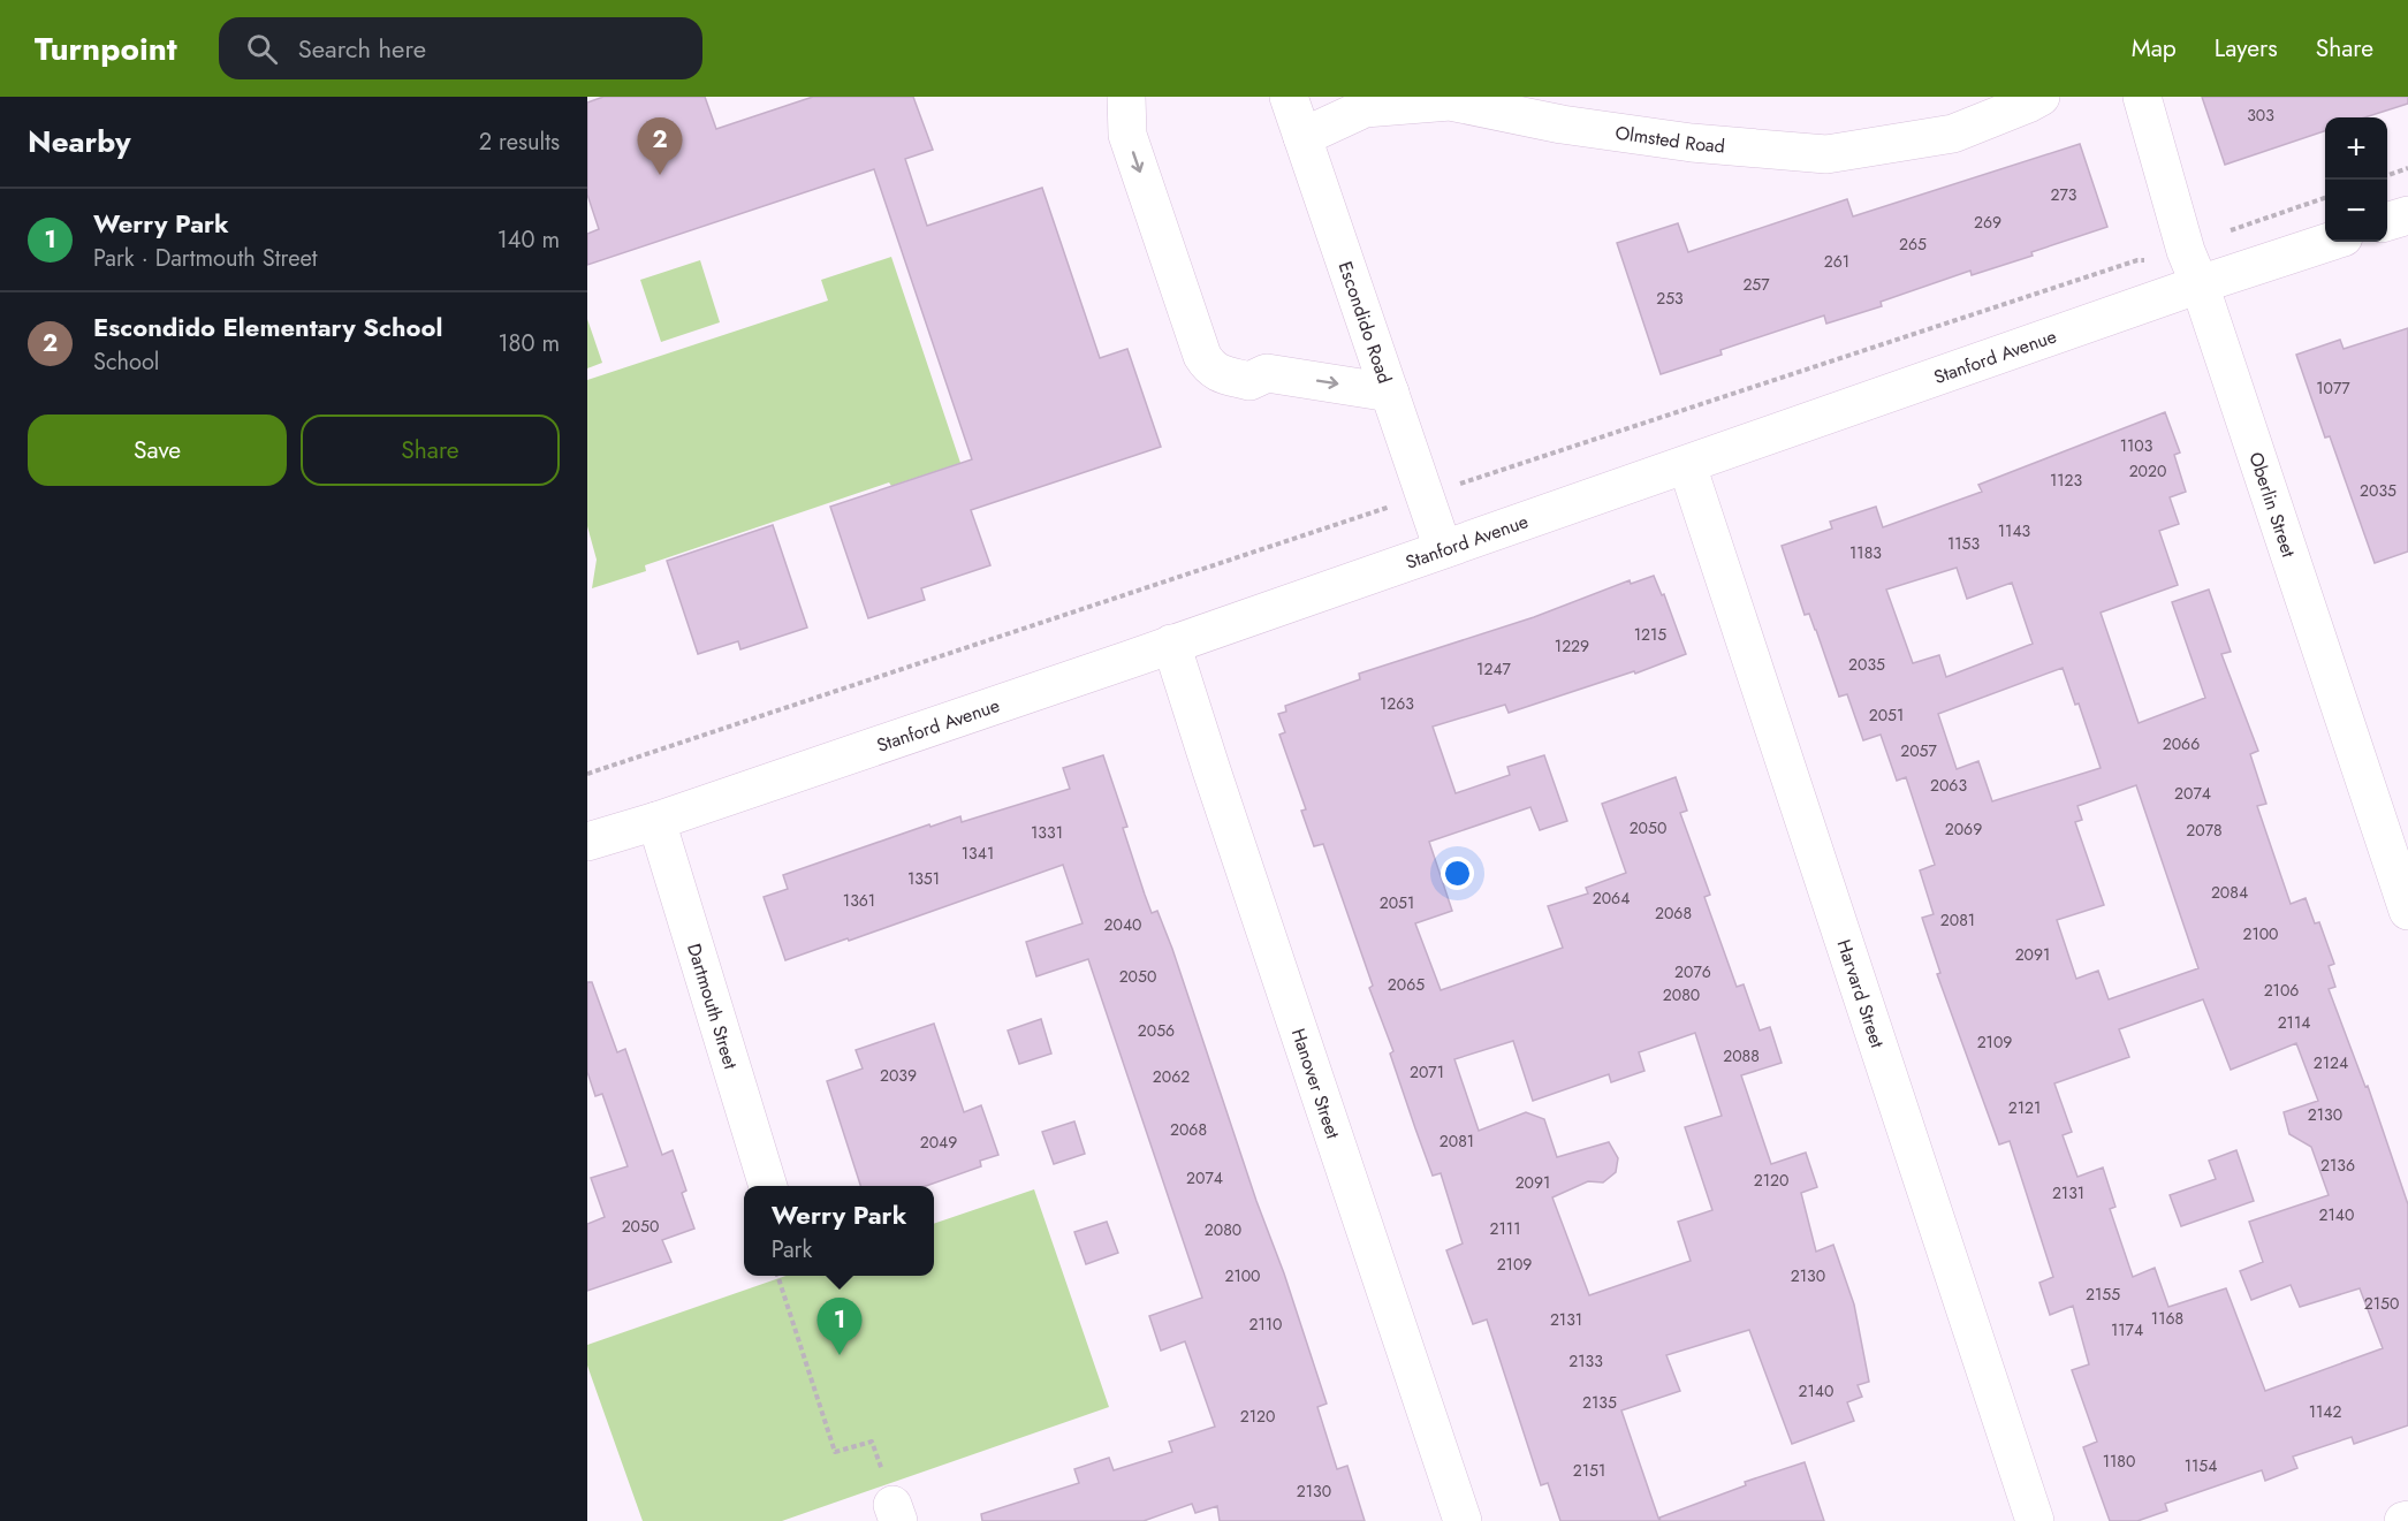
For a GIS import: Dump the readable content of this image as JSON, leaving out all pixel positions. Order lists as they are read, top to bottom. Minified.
{"streets":{"street":["Olmsted Road","Escondido Road","Stanford Avenue","Oberlin Street","Harvard Street","Dartmouth Street","Hanover Street"]},"crossings":[["Olmsted Road","Escondido Road"],["Escondido Road","Stanford Avenue"],["Stanford Avenue","Oberlin Street"],["Stanford Avenue","Harvard Street"],["Stanford Avenue","Dartmouth Street"],["Stanford Avenue","Hanover Street"]],"house_numbers":["303","273","269","265","261","257","253","1077","1103","2020","1123","2035","1143","1153","1183","1215","1229","2035","1247","1263","2051","2066","2057","2063","2074","2050","2069","2078","1331","1341","1351","2084","2064","1361","2051","2068","2081","2040","2100","2091","2076","2050","2065","2106","2080","2114","2056","2109","2088","2124","2071","2039","2062","2121","2130","2068","2081","2049","2136","2074","2120","2091","2131","2140","2050","2111","2080","2109","2100","2130","2155","2150","1168","2131","2110","1174","2133","2140","2135","1142","2120","1180","1154","2151","2130"],"page":{"header":"Turnpoint","search":"Search here","nav":["Map","Layers","Share"],"heading":["Nearby","2 results"],"map_buttons":["+","−"],"pins":["2","1"],"list":[{"mark":"1","name":"Werry Park","note":"Park · Dartmouth Street","value":"140 m"},{"mark":"2","name":"Escondido Elementary School","note":"School","value":"180 m"}],"buttons":["Save","Share"],"popup":["Werry Park","Park"]}}
